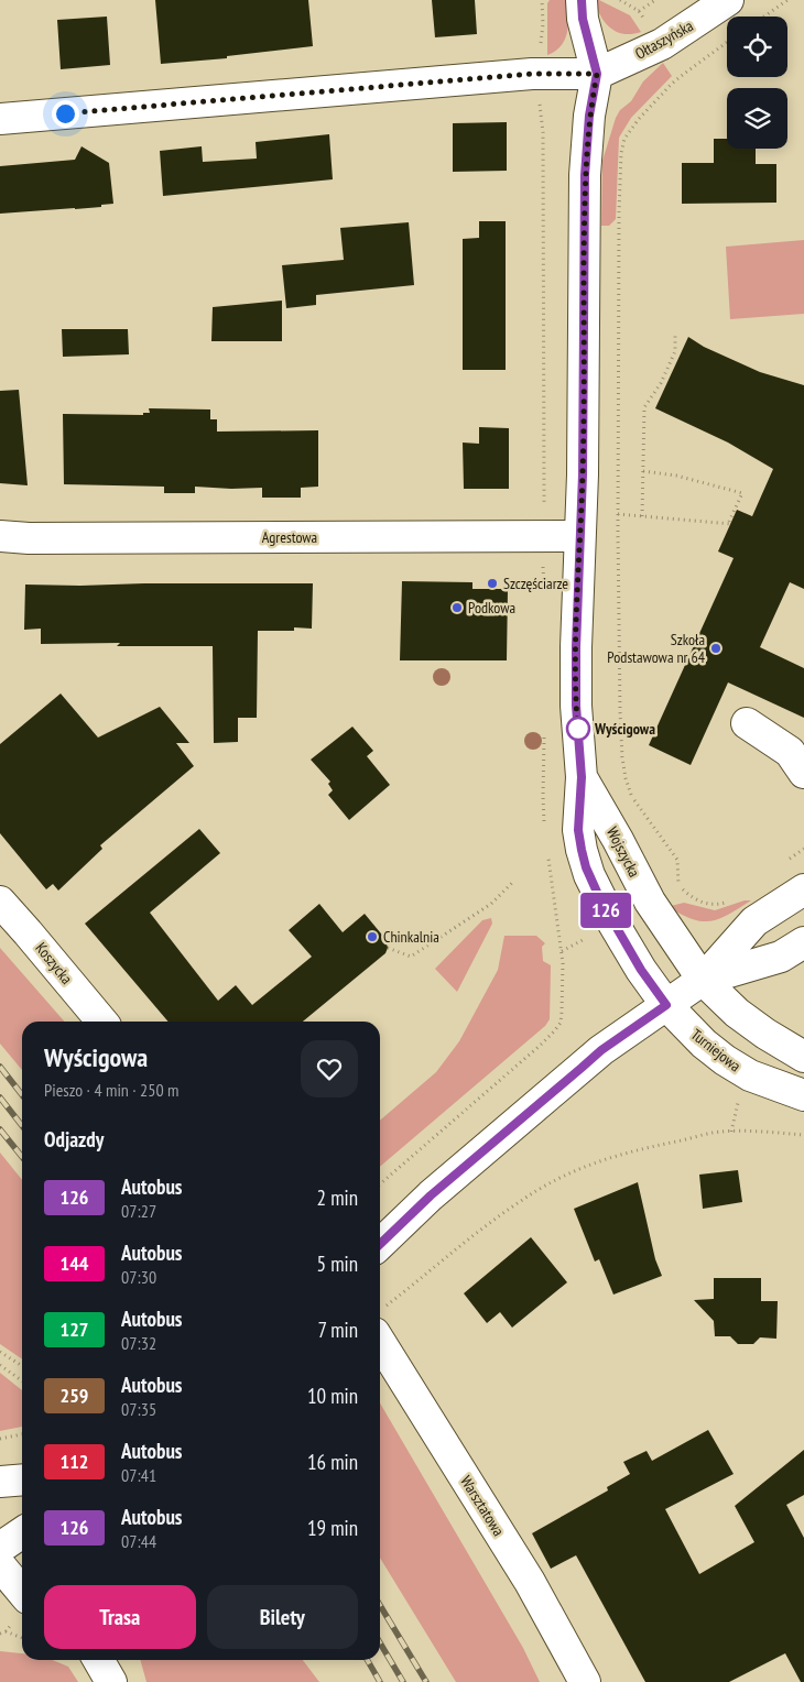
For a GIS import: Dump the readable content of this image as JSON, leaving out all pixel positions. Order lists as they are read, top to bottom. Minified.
{"streets":{"street":["Ołtaszyńska","Agrestowa","Wojszycka","Koszycka","Turniejowa","Warsztatowa"]},"crossings":[["Ołtaszyńska","Wojszycka"],["Agrestowa","Wojszycka"],["Wojszycka","Turniejowa"]],"places":["Szczęściarze","Podkowa","Szkoła Podstawowa nr 64","Wyścigowa","Chinkalnia"],"lines":["bus line 126"],"page":{"on_map":"126","heading":[["Wyścigowa","Pieszo · 4 min · 250 m"],"Odjazdy"],"list":[{"mark":"126","name":"Autobus","note":"07:27","value":"2 min"},{"mark":"144","name":"Autobus","note":"07:30","value":"5 min"},{"mark":"127","name":"Autobus","note":"07:32","value":"7 min"},{"mark":"259","name":"Autobus","note":"07:35","value":"10 min"},{"mark":"112","name":"Autobus","note":"07:41","value":"16 min"},{"mark":"126","name":"Autobus","note":"07:44","value":"19 min"}],"buttons":["Trasa","Bilety"]}}
